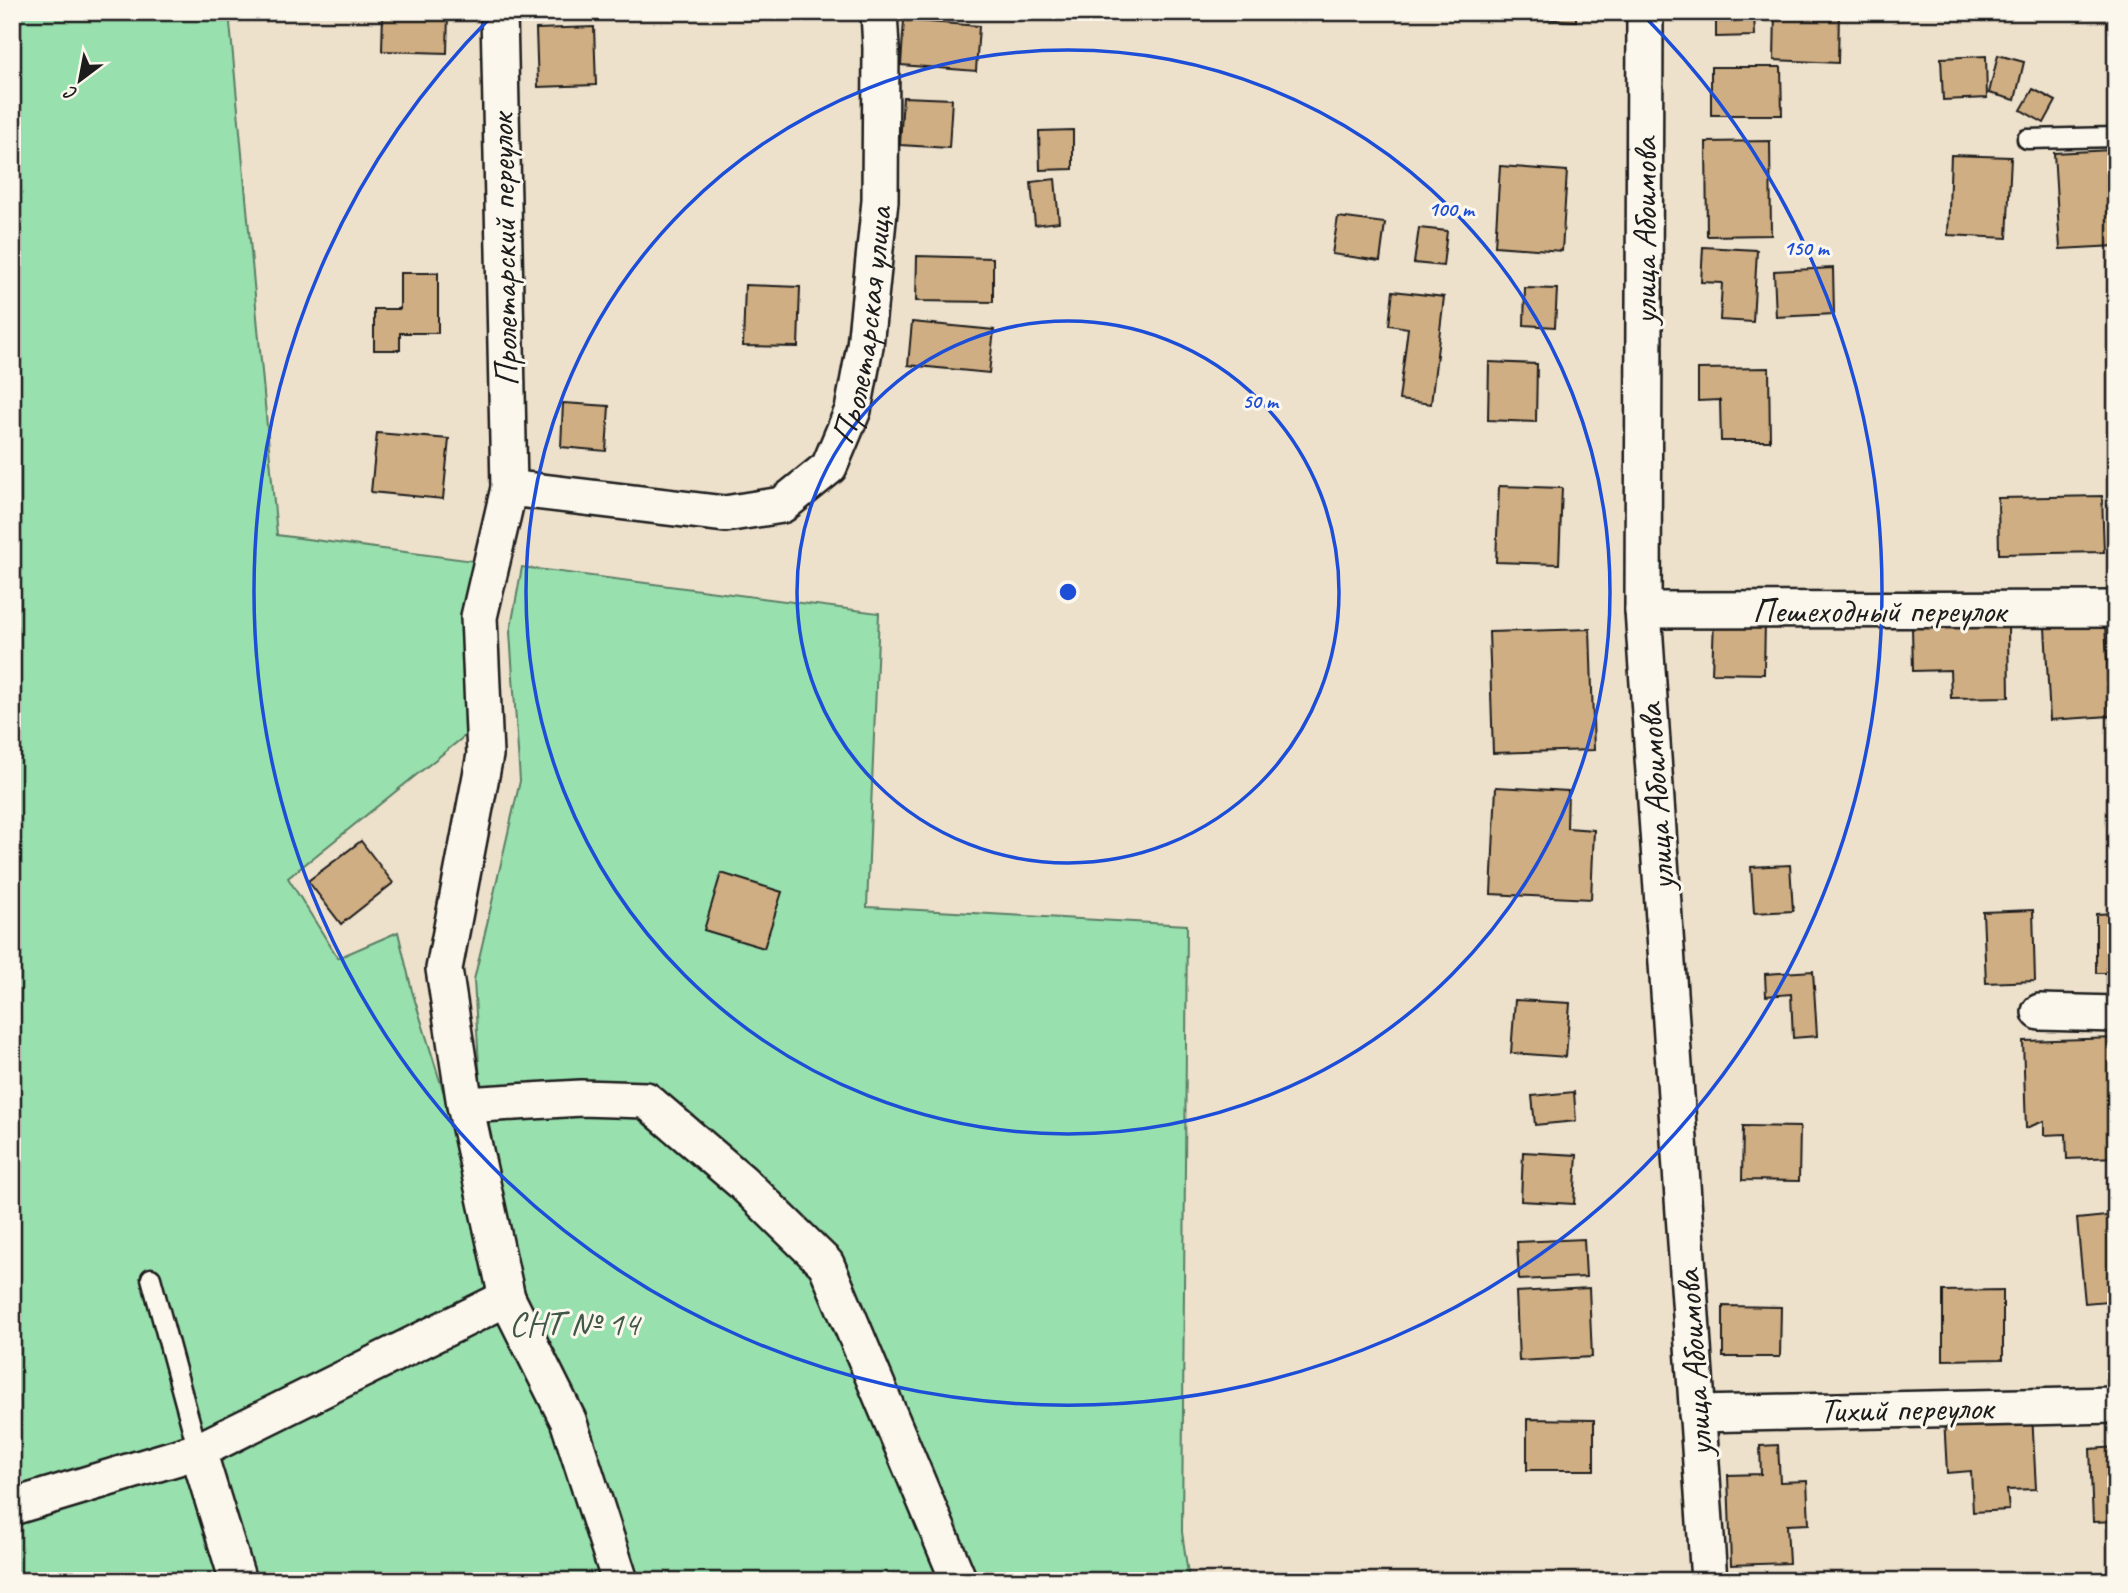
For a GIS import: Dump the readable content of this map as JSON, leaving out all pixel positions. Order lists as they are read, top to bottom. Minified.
{"streets":{"street":["улица Абоимова","Пролетарский переулок","Пролетарская улица","Пешеходный переулок","Тихий переулок"]},"crossings":[["улица Абоимова","Пешеходный переулок"],["улица Абоимова","Тихий переулок"],["Пролетарский переулок","Пролетарская улица"]],"parks":["СНТ № 14"],"north":"bottom left","rings":["100 m","150 m","50 m"]}
